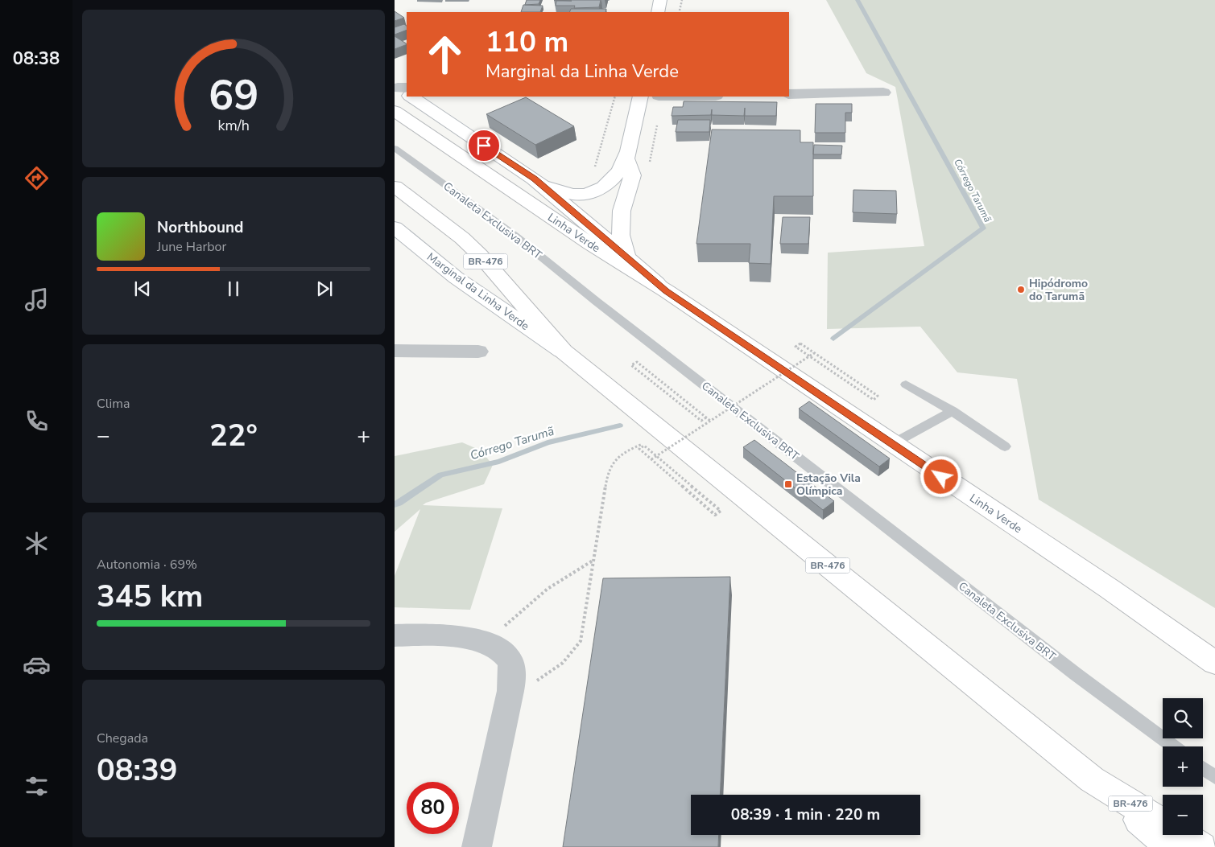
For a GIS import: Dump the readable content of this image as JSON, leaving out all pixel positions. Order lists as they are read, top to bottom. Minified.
{"streets":{"main road":["Linha Verde","BR-476","Marginal da Linha Verde"],"lane":["Canaleta Exclusiva BRT"]},"crossings":[["BR-476","Marginal da Linha Verde"]],"water":["Córrego Tarumã"],"places":{"other":["Hipódromo do Tarumã"],"transit":["Estação Vila Olímpica"]},"page":{"tabs":"08:38","turn":["110 m","Marginal da Linha Verde"],"song":["Northbound","June Harbor"],"tile":["Clima",["Autonomia · 69%","345 km"],["Chegada","08:39"]],"heat":["−","22°","+"],"map_buttons":["+","−"],"limit":"80","trip":"08:39 · 1 min · 220 m","gauge":["69","km/h"]}}
